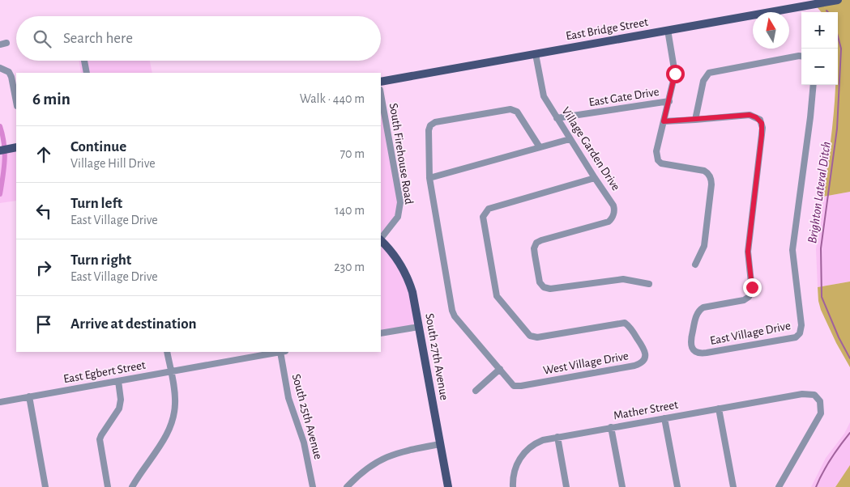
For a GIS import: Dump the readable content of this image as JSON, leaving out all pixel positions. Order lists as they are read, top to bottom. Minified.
{"streets":{"main road":["East Bridge Street","South 27th Avenue"],"street":["East Gate Drive","Village Garden Drive","South Firehouse Road","East Village Drive","West Village Drive","East Egbert Street","Mather Street","South 25th Avenue"]},"crossings":[["East Bridge Street","Village Garden Drive"],["East Gate Drive","Village Garden Drive"],["Village Garden Drive","West Village Drive"],["East Egbert Street","South 25th Avenue"]],"water":["Brighton Lateral Ditch"],"north":"top","page":{"map_buttons":["+","−"],"search":"Search here","heading":["6 min","Walk · 440 m"],"list":[["Continue","Village Hill Drive","70 m"],["Turn left","East Village Drive","140 m"],["Turn right","East Village Drive","230 m"],"Arrive at destination"]}}
